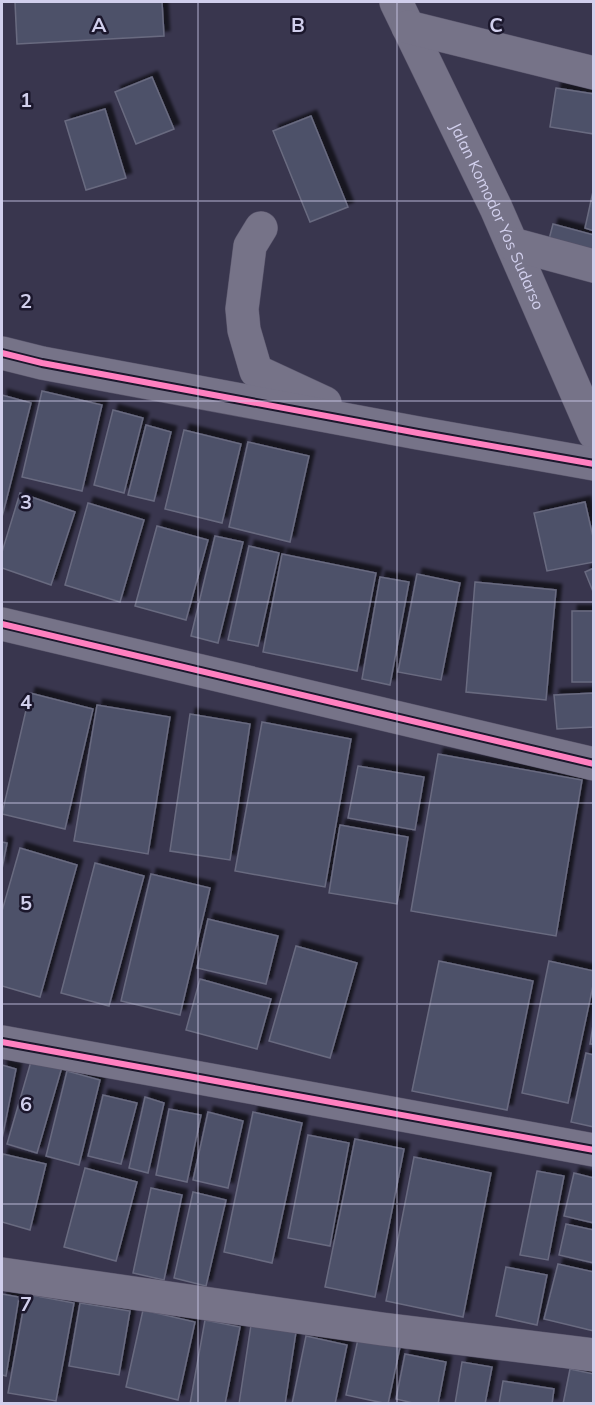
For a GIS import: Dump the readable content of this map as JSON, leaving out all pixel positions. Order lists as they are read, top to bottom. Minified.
{"streets":{"street":["Jalan Komodor Yos Sudarso"]},"grid":{"columns":["A","B","C"],"rows":["1","2","3","4","5","6","7"]}}
